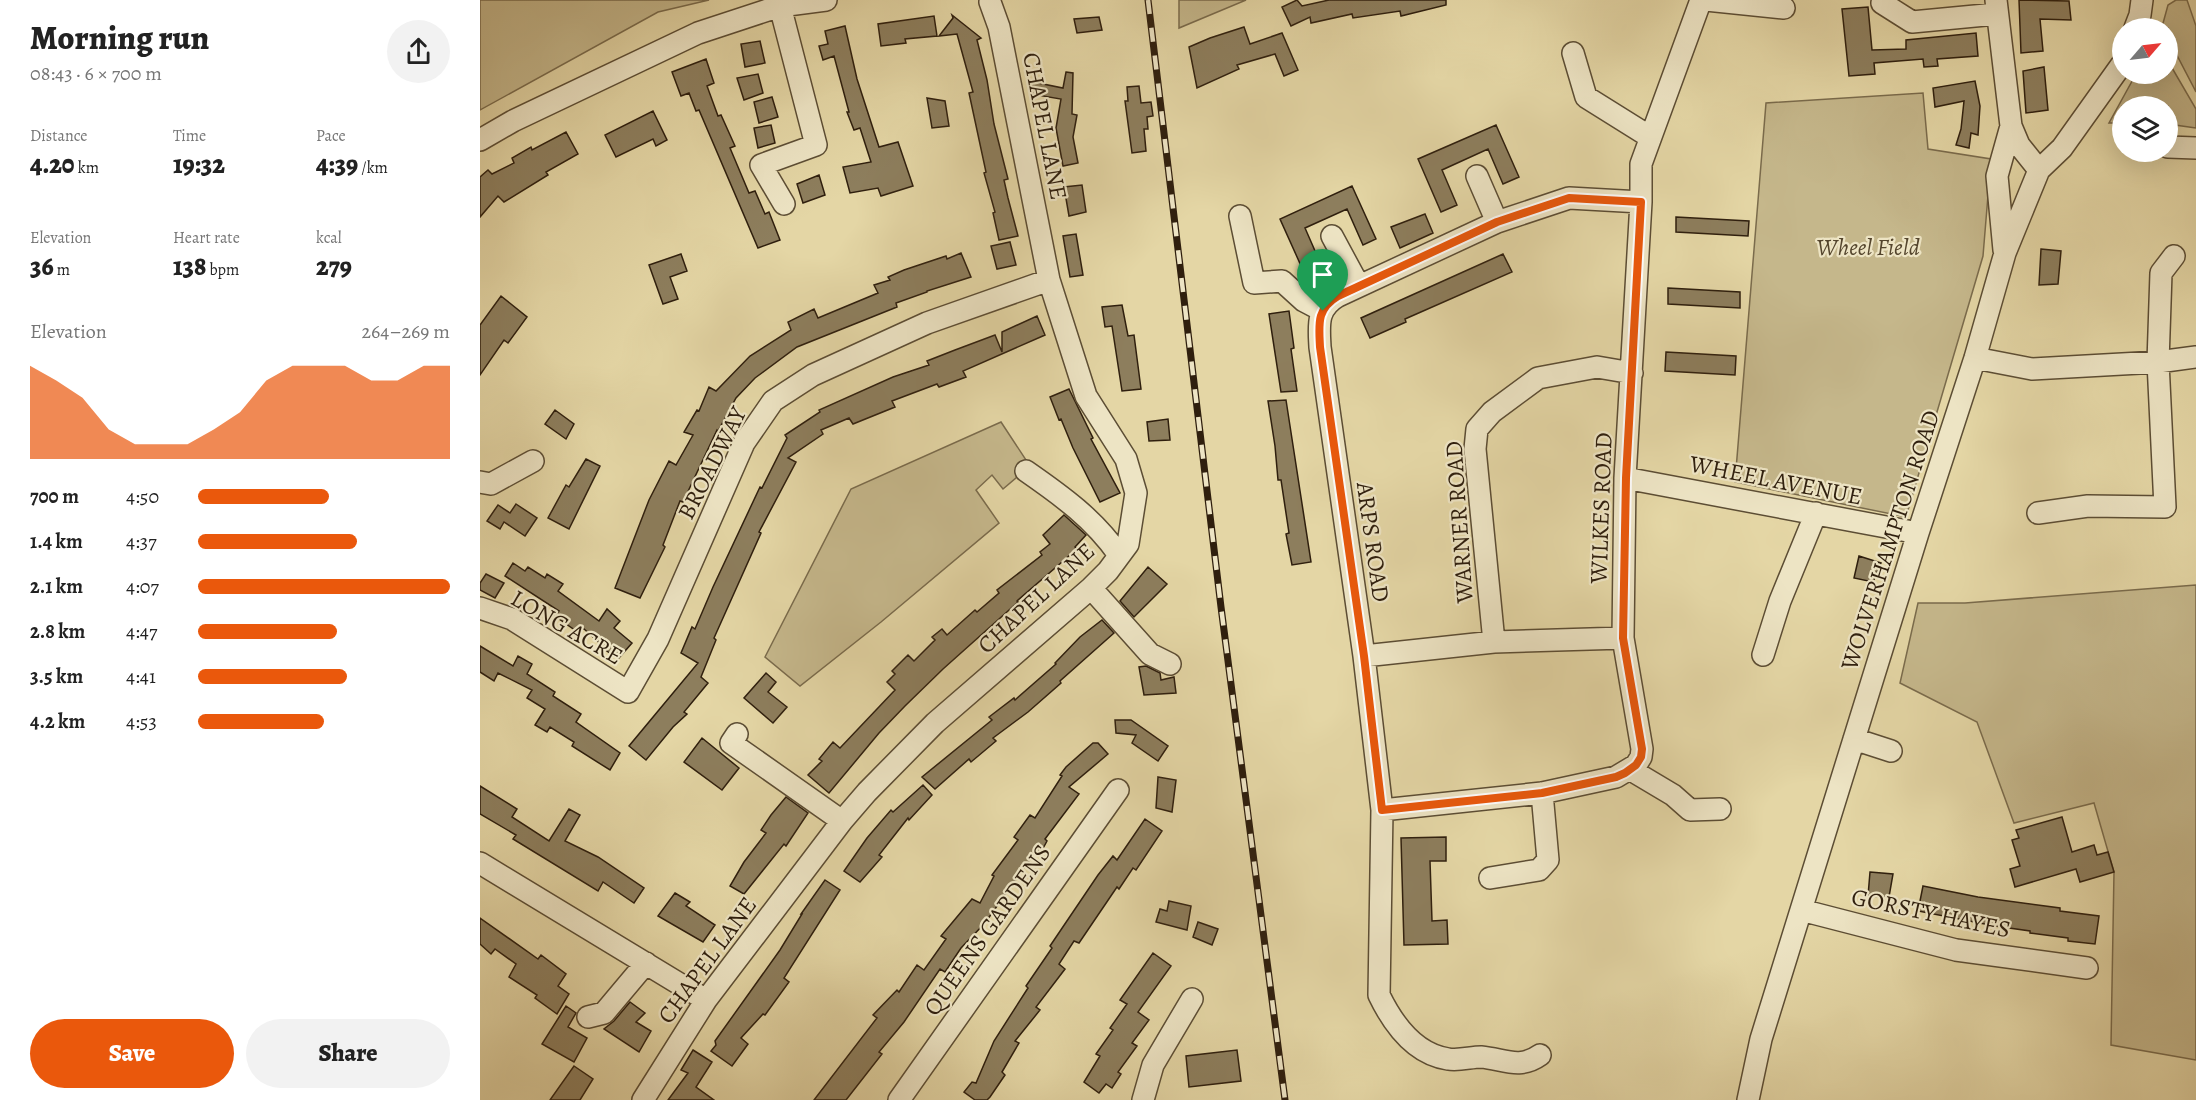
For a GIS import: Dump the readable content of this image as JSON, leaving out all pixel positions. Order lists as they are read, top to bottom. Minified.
{"streets":{"street":["CHAPEL LANE","BROADWAY","WHEEL AVENUE","WILKES ROAD","WARNER ROAD","WOLVERHAMPTON ROAD","ARPS ROAD","LONG ACRE","GORSTY HAYES","QUEENS GARDENS"]},"crossings":[["CHAPEL LANE","BROADWAY"],["BROADWAY","LONG ACRE"],["WHEEL AVENUE","WILKES ROAD"],["WHEEL AVENUE","WOLVERHAMPTON ROAD"],["WILKES ROAD","WARNER ROAD"],["WOLVERHAMPTON ROAD","GORSTY HAYES"]],"parks":["Wheel Field"],"north":"top right","page":{"heading":["Morning run","08:43 · 6 × 700 m"],"stats":[["Distance","4.20 km"],["Time","19:32"],["Pace","4:39 /km"],["Elevation","36 m"],["Heart rate","138 bpm"],["kcal","279"]],"chart":["Elevation","264–269 m"],"list":[{"name":"700 m","note":"4:50"},{"name":"1.4 km","note":"4:37"},{"name":"2.1 km","note":"4:07"},{"name":"2.8 km","note":"4:47"},{"name":"3.5 km","note":"4:41"},{"name":"4.2 km","note":"4:53"}],"buttons":["Save","Share"]}}
